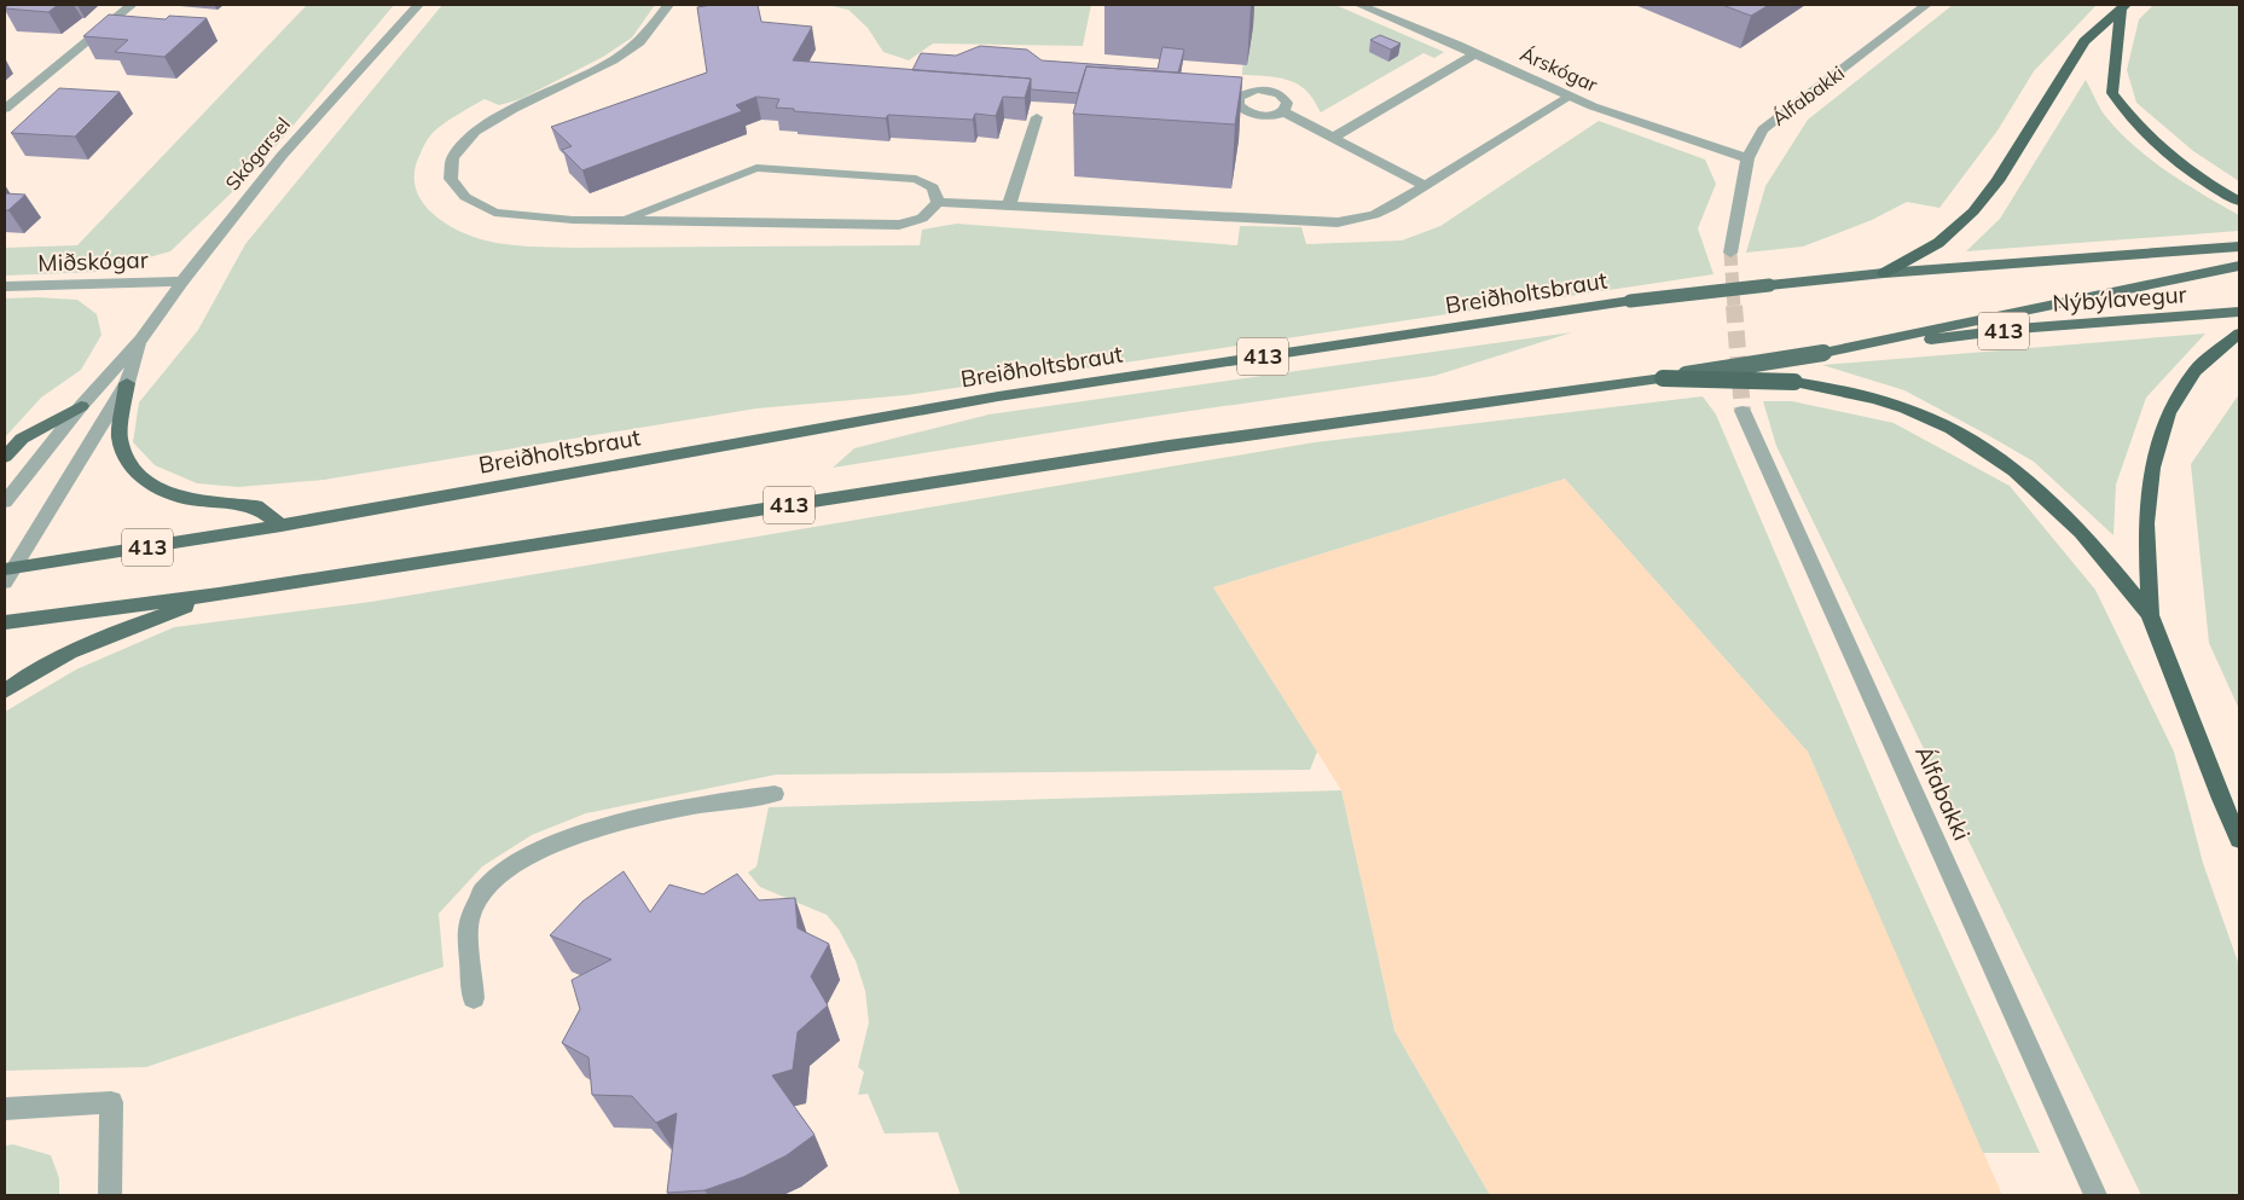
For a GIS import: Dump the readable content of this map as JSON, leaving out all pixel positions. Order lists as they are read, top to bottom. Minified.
{"streets":{"main road":["Breiðholtsbraut","Nýbýlavegur","413"],"street":["Árskógar","Álfabakki","Skógarsel","Miðskógar"]},"crossings":[["Árskógar","Álfabakki"],["Skógarsel","Miðskógar"],["Skógarsel","Breiðholtsbraut"],["Breiðholtsbraut","Nýbýlavegur"],["Nýbýlavegur","413"]]}
